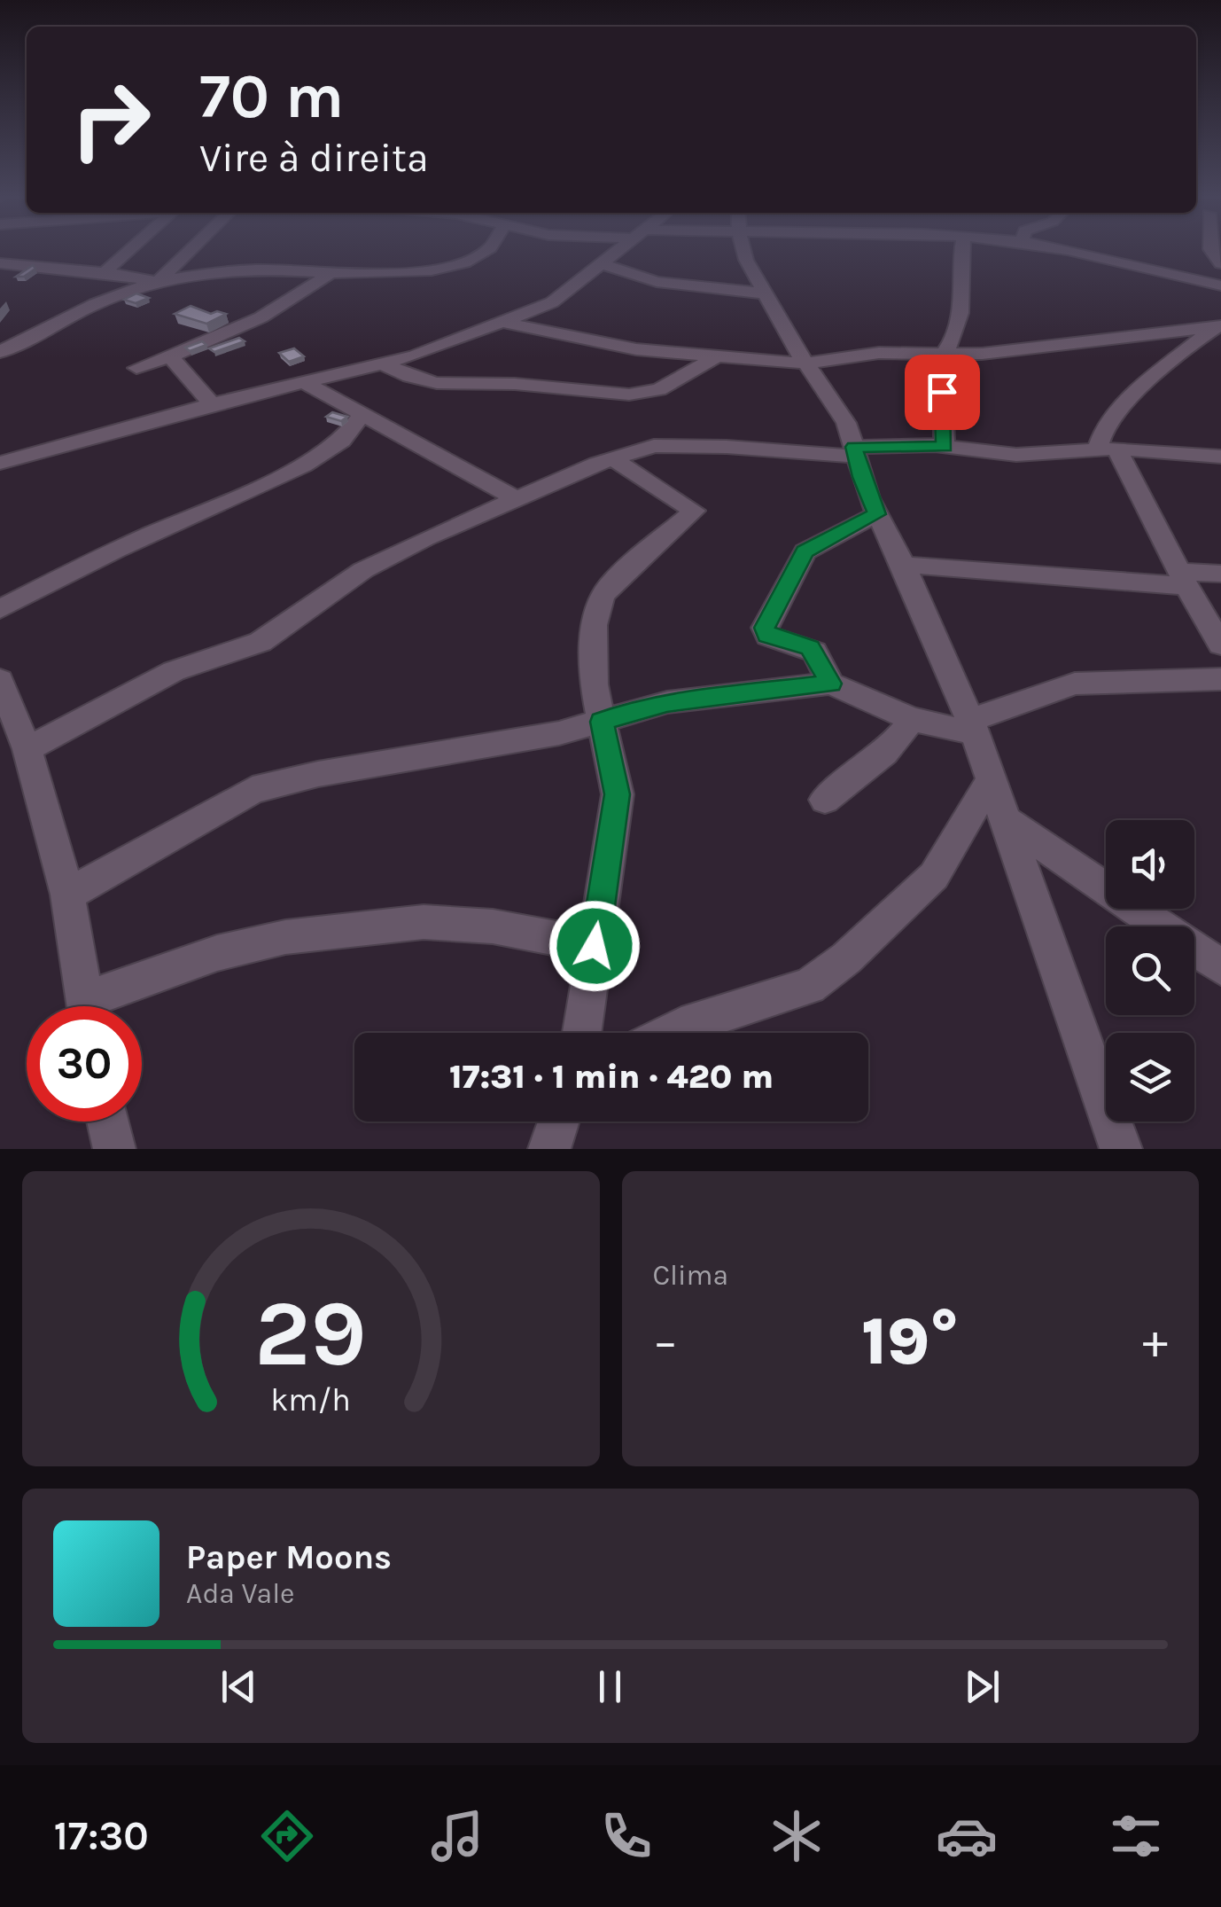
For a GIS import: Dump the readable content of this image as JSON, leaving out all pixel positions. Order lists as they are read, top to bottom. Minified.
{"page":{"turn":["70 m","Vire à direita"],"limit":"30","trip":"17:31 · 1 min · 420 m","tile":"Clima","heat":["−","19°","+"],"song":["Paper Moons","Ada Vale"],"tabs":"17:30","gauge":["29","km/h"]}}
